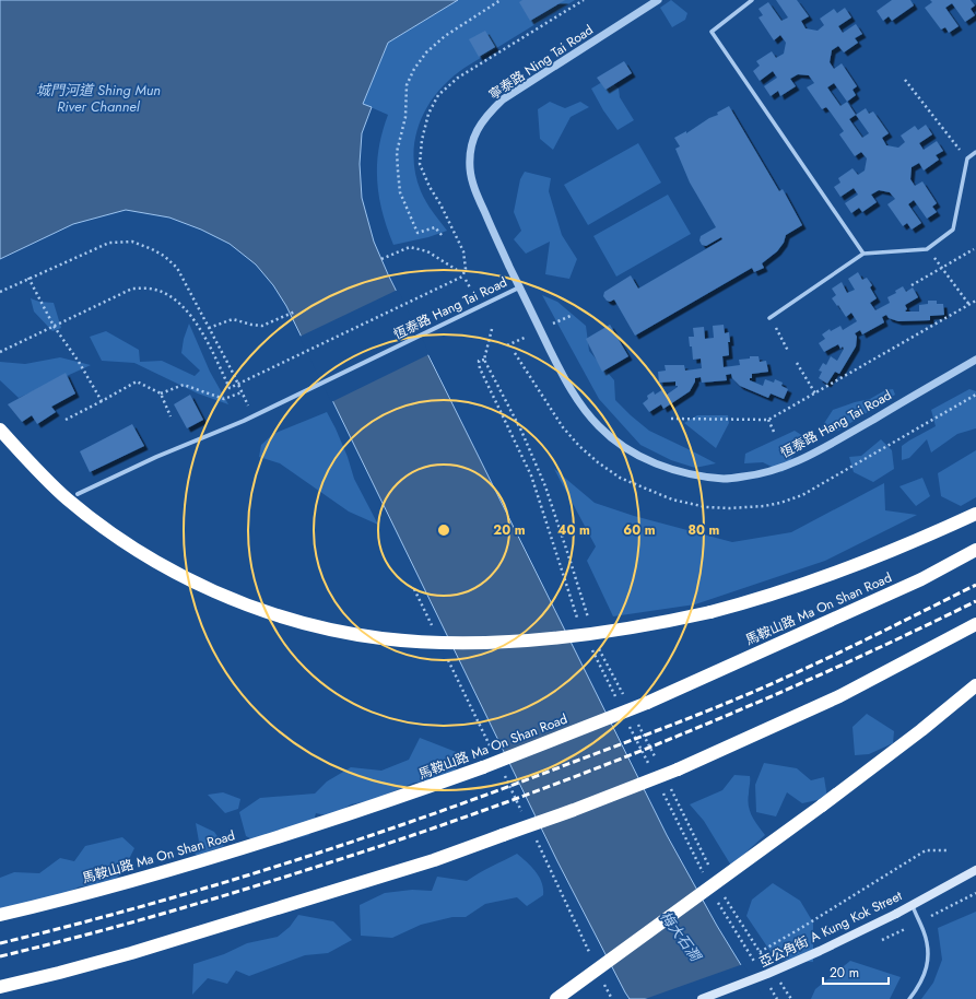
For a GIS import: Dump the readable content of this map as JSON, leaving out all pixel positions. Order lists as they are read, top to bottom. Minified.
{"streets":{"highway":["馬鞍山路 Ma On Shan Road"],"main road":["亞公角街 A Kung Kok Street"],"street":["寧泰路 Ning Tai Road","恆泰路 Hang Tai Road"]},"crossings":[["寧泰路 Ning Tai Road","恆泰路 Hang Tai Road"]],"water":["城門河道 Shing Mun River Channel","梅大石澗"],"scale_bar":"20 m","rings":["20 m","40 m","60 m","80 m"]}
